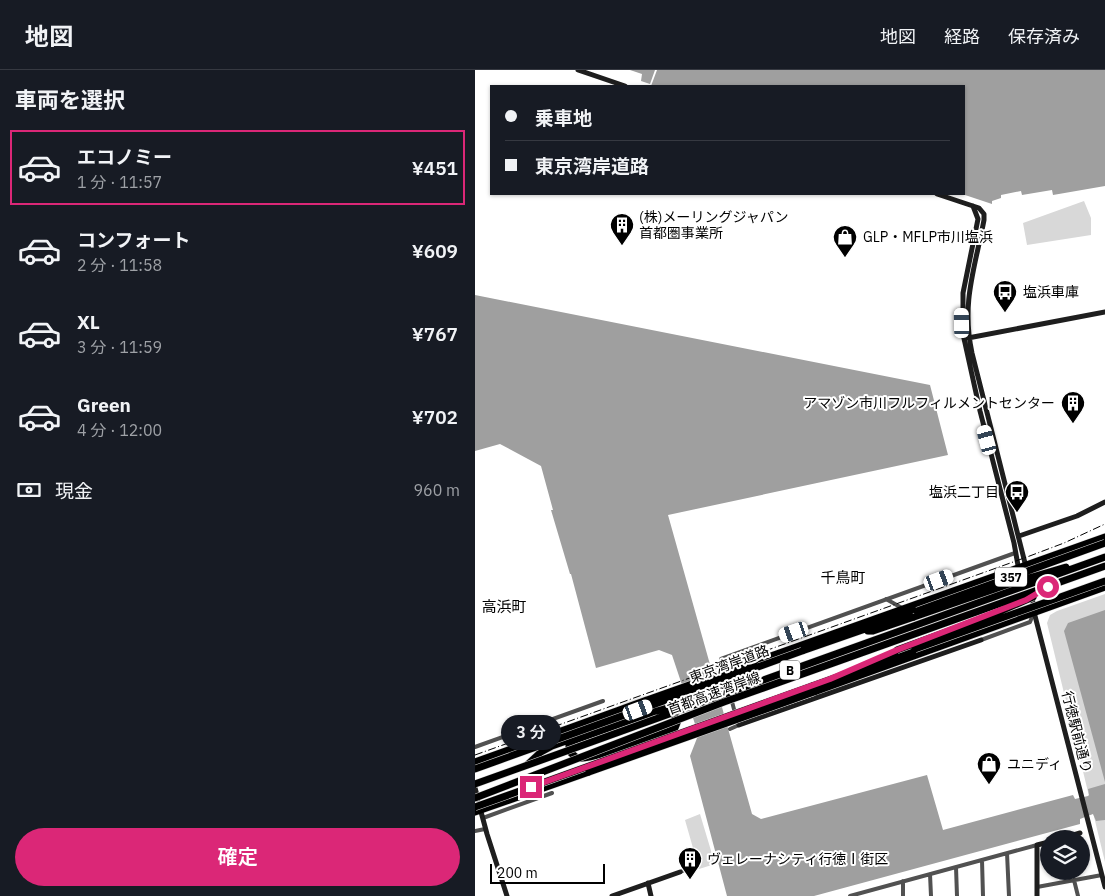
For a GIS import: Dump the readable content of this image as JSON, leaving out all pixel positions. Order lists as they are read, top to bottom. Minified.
{"streets":{"highway":["357","東京湾岸道路","B","首都高速湾岸線"],"street":["行徳駅前通り"]},"crossings":[["357","東京湾岸道路"]],"districts":["千鳥町","高浜町"],"places":{"building":["(株)メーリングジャパン 首都圏事業所","アマゾン市川フルフィルメントセンター","ヴェレーナシティ行徳Ⅰ街区"],"shop":["GLP・MFLP市川塩浜","ユニディ"],"bus stop":["塩浜車庫","塩浜二丁目"]},"scale_bar":"200 m","page":{"header":"地図","nav":["地図","経路","保存済み"],"heading":"車両を選択","banner":["乗車地","東京湾岸道路"],"list":[{"name":"エコノミー","note":"1 分 · 11:57","value":"¥451"},{"name":"コンフォート","note":"2 分 · 11:58","value":"¥609"},{"name":"XL","note":"3 分 · 11:59","value":"¥767"},{"name":"Green","note":"4 分 · 12:00","value":"¥702"}],"pay":["現金","960 m"],"bubble":"3 分","buttons":"確定","scale":"200 m"}}
